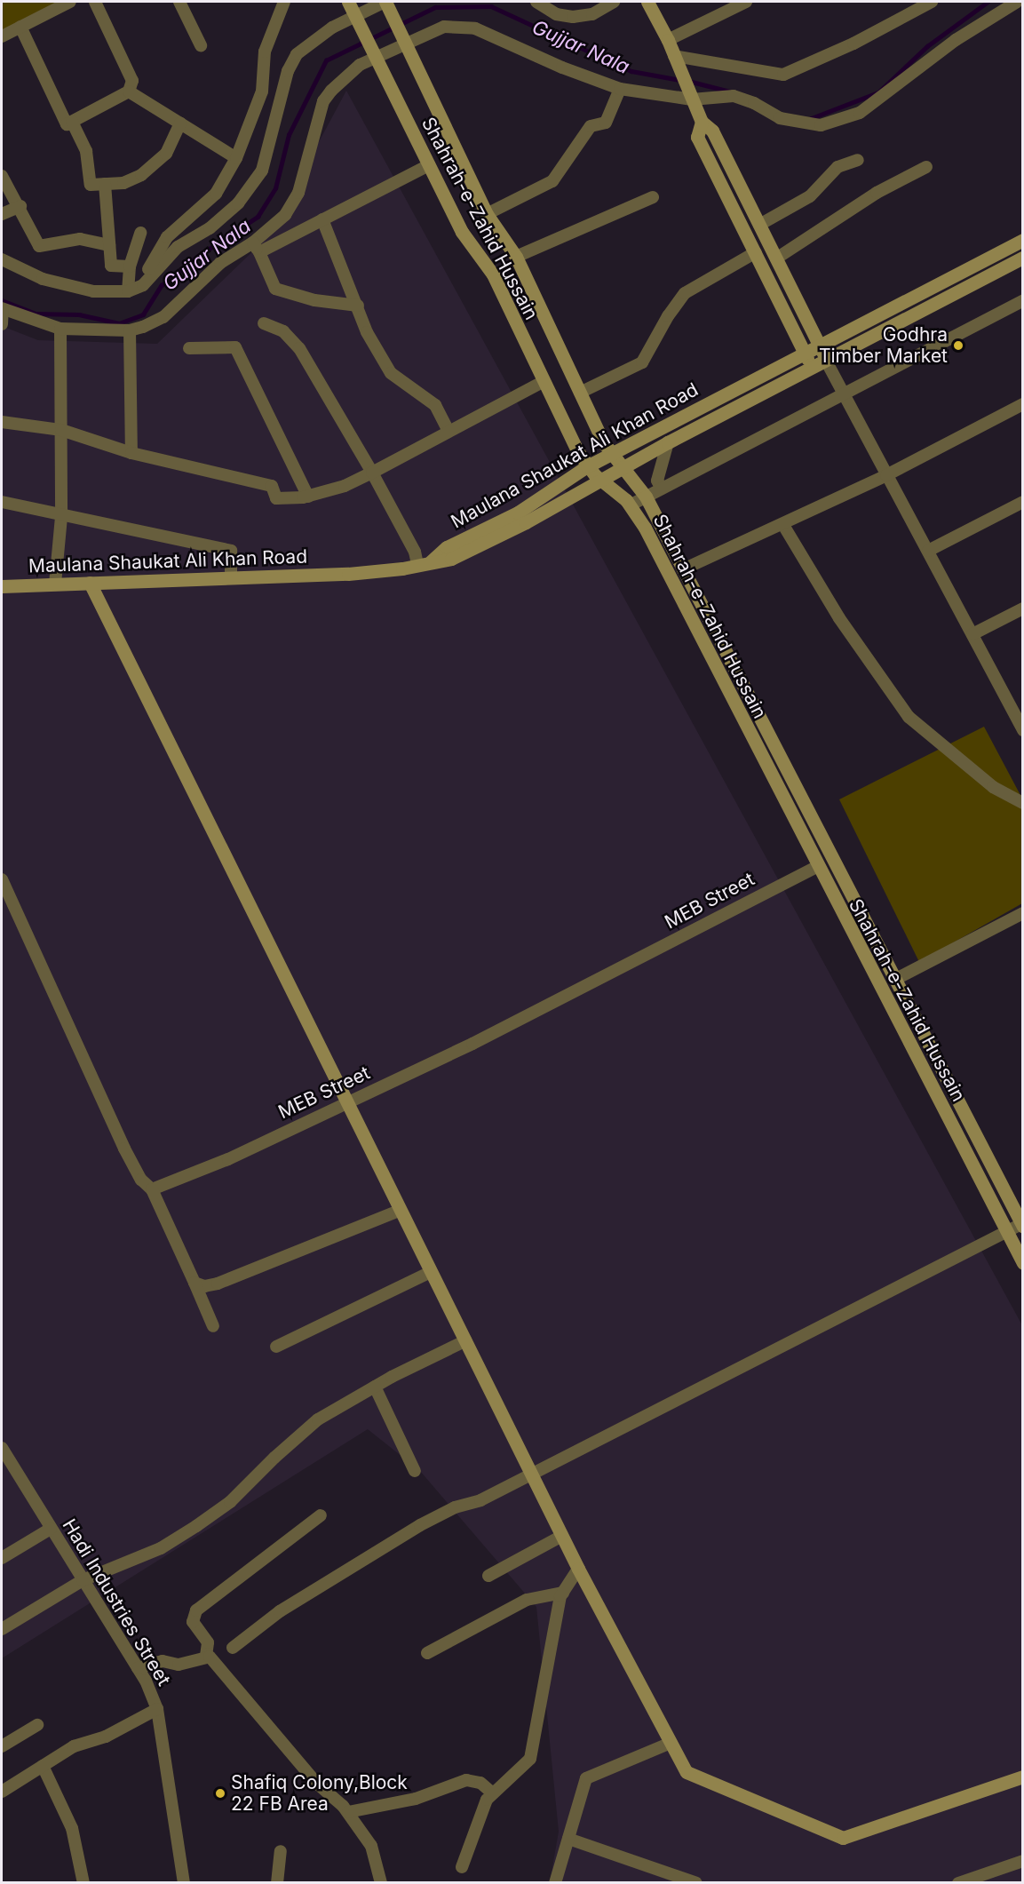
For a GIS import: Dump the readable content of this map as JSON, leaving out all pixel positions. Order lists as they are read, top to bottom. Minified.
{"streets":{"main road":["Shahrah-e-Zahid Hussain","Maulana Shaukat Ali Khan Road"],"street":["MEB Street","Hadi Industries Street"]},"crossings":[["Shahrah-e-Zahid Hussain","Maulana Shaukat Ali Khan Road"],["Shahrah-e-Zahid Hussain","MEB Street"]],"water":["Gujjar Nala"],"places":["Godhra Timber Market","Shafiq Colony,Block 22 FB Area"]}
